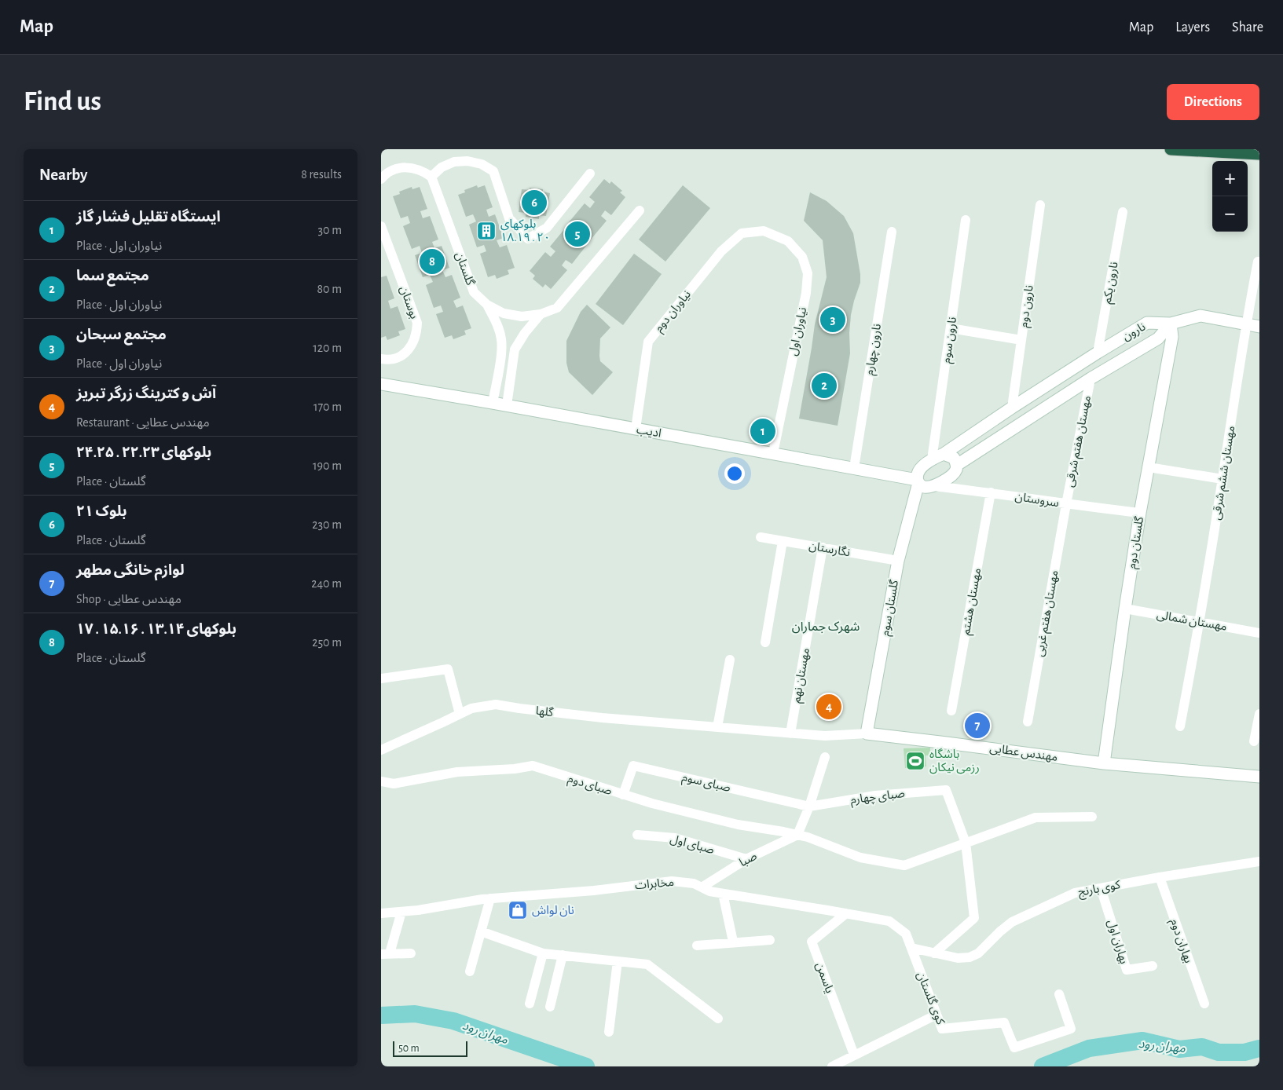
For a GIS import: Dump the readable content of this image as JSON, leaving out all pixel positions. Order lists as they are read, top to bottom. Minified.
{"streets":{"street":["گلستان","نارون یکم","بوستان","نارون دوم","نیاوران دوم","نیاوران اول","نارون","نارون سوم","نارون چهارم","ادیب","مهستان هفتم شرقی","مهستان ششم شرقی","سروستان","گلستان دوم","نگارستان","مهستان هشتم","گلستان سوم","مهستان هفتم غربی","مهستان شمالی","مهستان نهم","گلها","مهندس عطایی","صبای سوم","صبای دوم","صبای چهارم","صبای اول","صبا","مخابرات","کوی بارنج","بهاران دوم","بهاران اول","یاسمن","کوی گلستان"]},"crossings":[["نارون یکم","نارون"],["نارون دوم","نارون"],["نیاوران دوم","نیاوران اول"],["نیاوران دوم","ادیب"],["نیاوران اول","ادیب"],["نارون","نارون سوم"],["نارون","ادیب"],["نارون","مهستان هفتم شرقی"],["نارون","سروستان"],["نارون","گلستان دوم"],["نارون","گلستان سوم"],["نارون سوم","گلستان سوم"],["نارون چهارم","ادیب"],["ادیب","سروستان"],["ادیب","گلستان سوم"],["مهستان هفتم شرقی","سروستان"],["مهستان هفتم شرقی","مهستان هفتم غربی"],["مهستان ششم شرقی","مهستان شمالی"],["سروستان","گلستان دوم"],["سروستان","مهستان هشتم"],["سروستان","مهستان هفتم غربی"],["گلستان دوم","مهستان شمالی"],["گلستان دوم","مهندس عطایی"],["نگارستان","گلستان سوم"],["نگارستان","مهستان نهم"],["گلستان سوم","مهندس عطایی"],["مهستان نهم","مهندس عطایی"],["گلها","مهندس عطایی"],["صبای سوم","صبای دوم"],["صبای سوم","صبای چهارم"],["صبای دوم","صبای چهارم"],["صبای دوم","صبا"],["صبای اول","صبا"],["صبا","مخابرات"],["مخابرات","کوی بارنج"],["مخابرات","یاسمن"],["مخابرات","کوی گلستان"],["کوی بارنج","بهاران دوم"],["کوی بارنج","بهاران اول"],["کوی بارنج","کوی گلستان"]],"districts":["شهرک جماران"],"water":["مهران رود"],"places":{"building":["بلوکهای ۱۸.۱۹ . ۲۰"],"sports":["باشگاه رزمی نیکان"],"shop":["نان لواش"]},"scale_bar":"50 m","page":{"header":"Map","nav":["Map","Layers","Share"],"buttons":"Directions","title":"Find us","heading":["Nearby","8 results"],"map_buttons":["+","−"],"pins":["6","5","8","3","2","1","4","7"],"list":[{"mark":"1","name":"ایستگاه تقلیل فشار گاز","note":"Place · نیاوران اول","value":"30 m"},{"mark":"2","name":"مجتمع سما","note":"Place · نیاوران اول","value":"80 m"},{"mark":"3","name":"مجتمع سبحان","note":"Place · نیاوران اول","value":"120 m"},{"mark":"4","name":"آش و کترینگ زرگر تبریز","note":"Restaurant · مهندس عطایی","value":"170 m"},{"mark":"5","name":"بلوکهای ۲۲.۲۳ . ۲۴.۲۵","note":"Place · گلستان","value":"190 m"},{"mark":"6","name":"بلوک ۲۱","note":"Place · گلستان","value":"230 m"},{"mark":"7","name":"لوازم خانگی مطهر","note":"Shop · مهندس عطایی","value":"240 m"},{"mark":"8","name":"بلوکهای ۱۳.۱۴ . ۱۵.۱۶ . ۱۷","note":"Place · گلستان","value":"250 m"}],"scale":"50 m"}}
